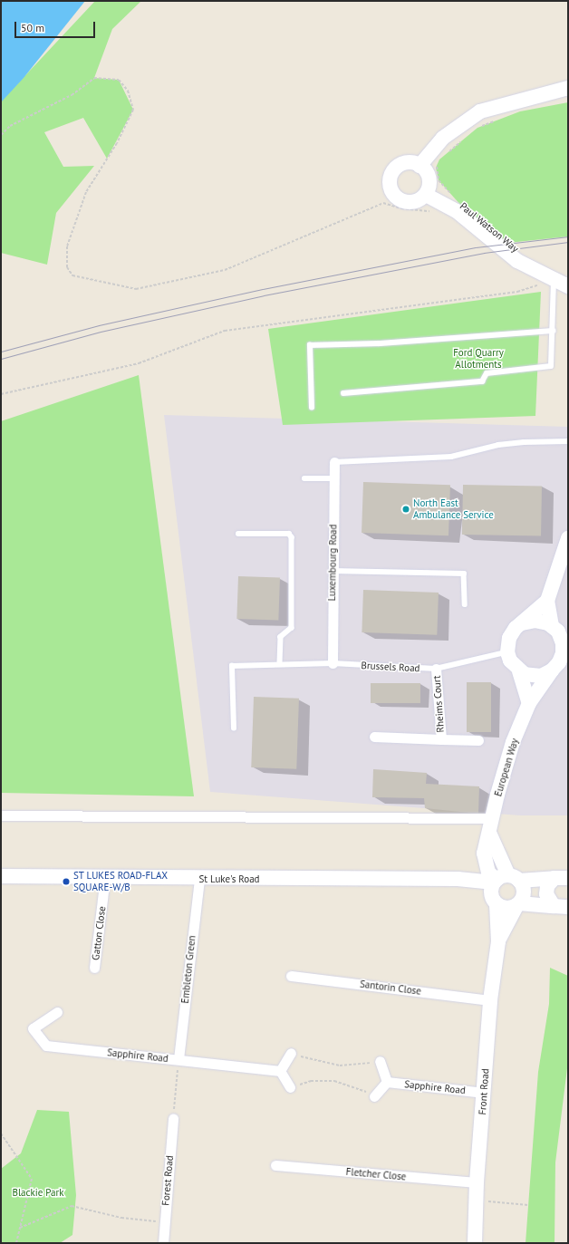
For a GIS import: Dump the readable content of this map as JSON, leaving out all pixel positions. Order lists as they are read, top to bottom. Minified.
{"streets":{"main road":["European Way","St Luke's Road","Front Road"],"street":["Luxembourg Road","Rheims Court","Gatton Close","Embleton Green","Santorin Close","Sapphire Road","Fletcher Close","Forest Road"],"lane":["Brussels Road"],"path":["Paul Watson Way"]},"crossings":[["Luxembourg Road","Brussels Road"],["Brussels Road","Rheims Court"],["Brussels Road","European Way"],["European Way","St Luke's Road"],["St Luke's Road","Gatton Close"],["St Luke's Road","Embleton Green"],["Embleton Green","Sapphire Road"],["Santorin Close","Front Road"],["Sapphire Road","Front Road"],["Front Road","Fletcher Close"]],"parks":["Ford Quarry Allotments","Blackie Park"],"places":["North East Ambulance Service","ST LUKES ROAD-FLAX SQUARE-W/B"],"scale_bar":"50 m"}
